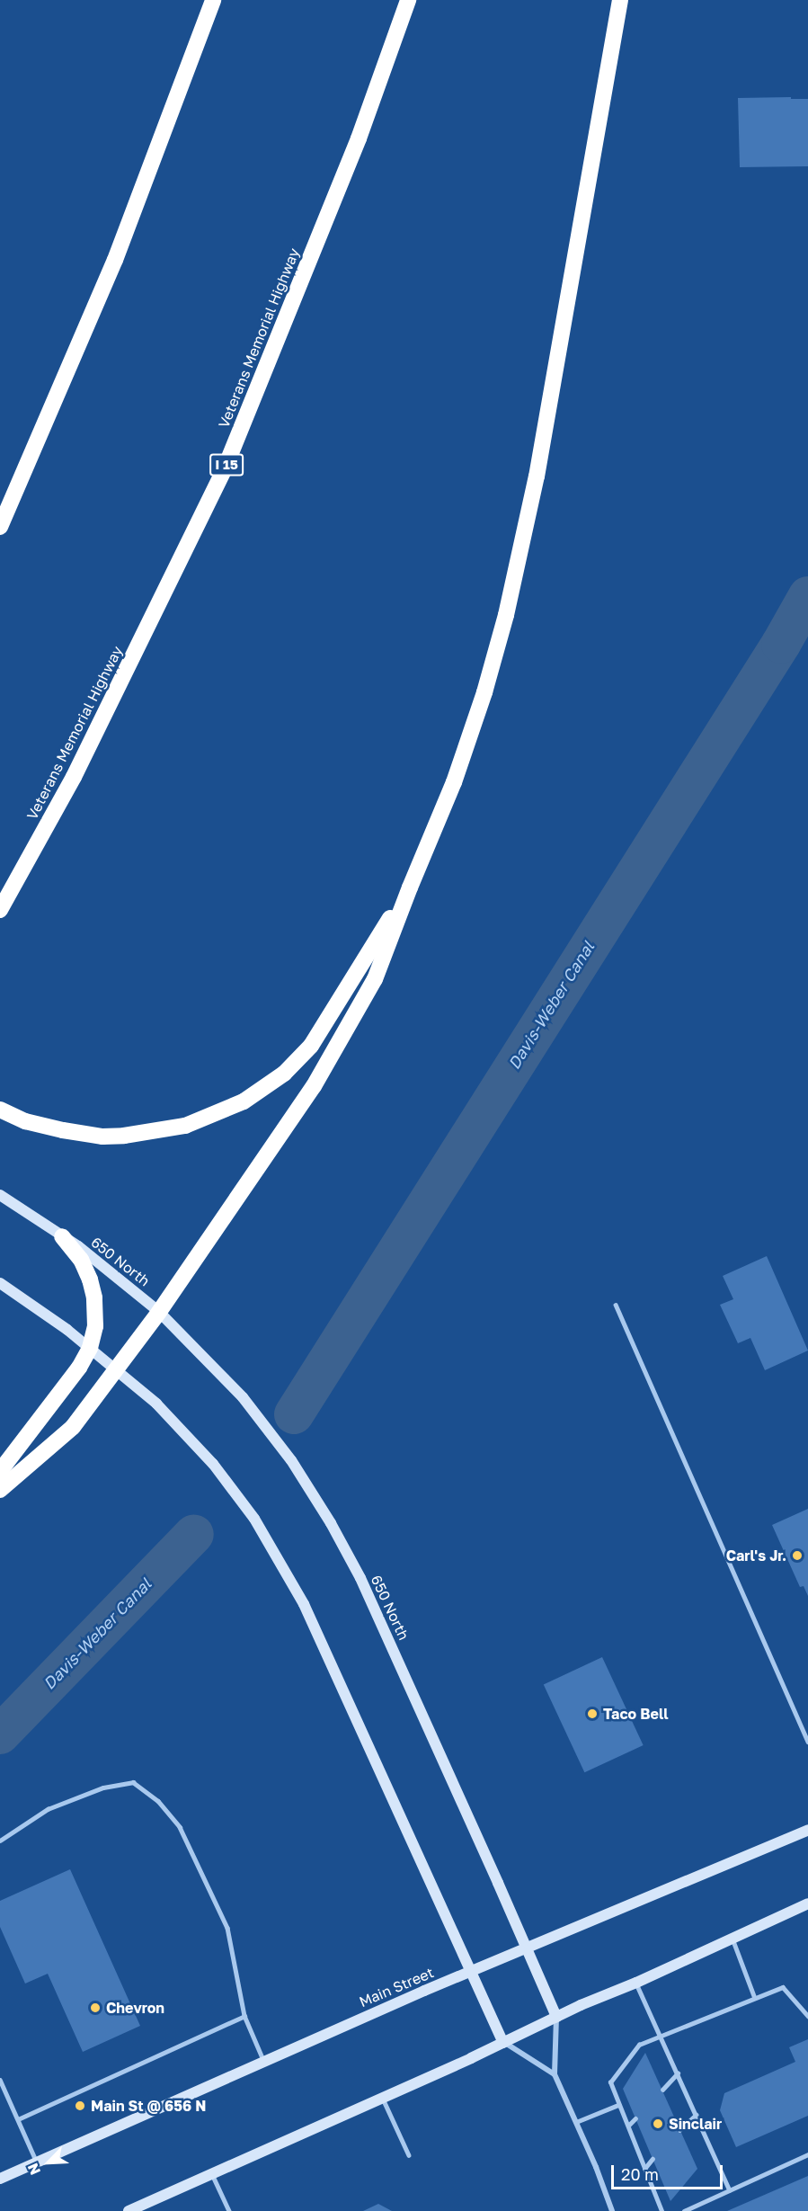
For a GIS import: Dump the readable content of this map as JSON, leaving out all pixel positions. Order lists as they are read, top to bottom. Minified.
{"streets":{"highway":["Veterans Memorial Highway","I 15"],"main road":["650 North","Main Street"]},"crossings":[["650 North","Main Street"]],"water":["Davis-Weber Canal"],"places":["Carl's Jr.","Taco Bell","Chevron","Main St @ 656 N","Sinclair"],"scale_bar":"20 m","north":"bottom left"}
